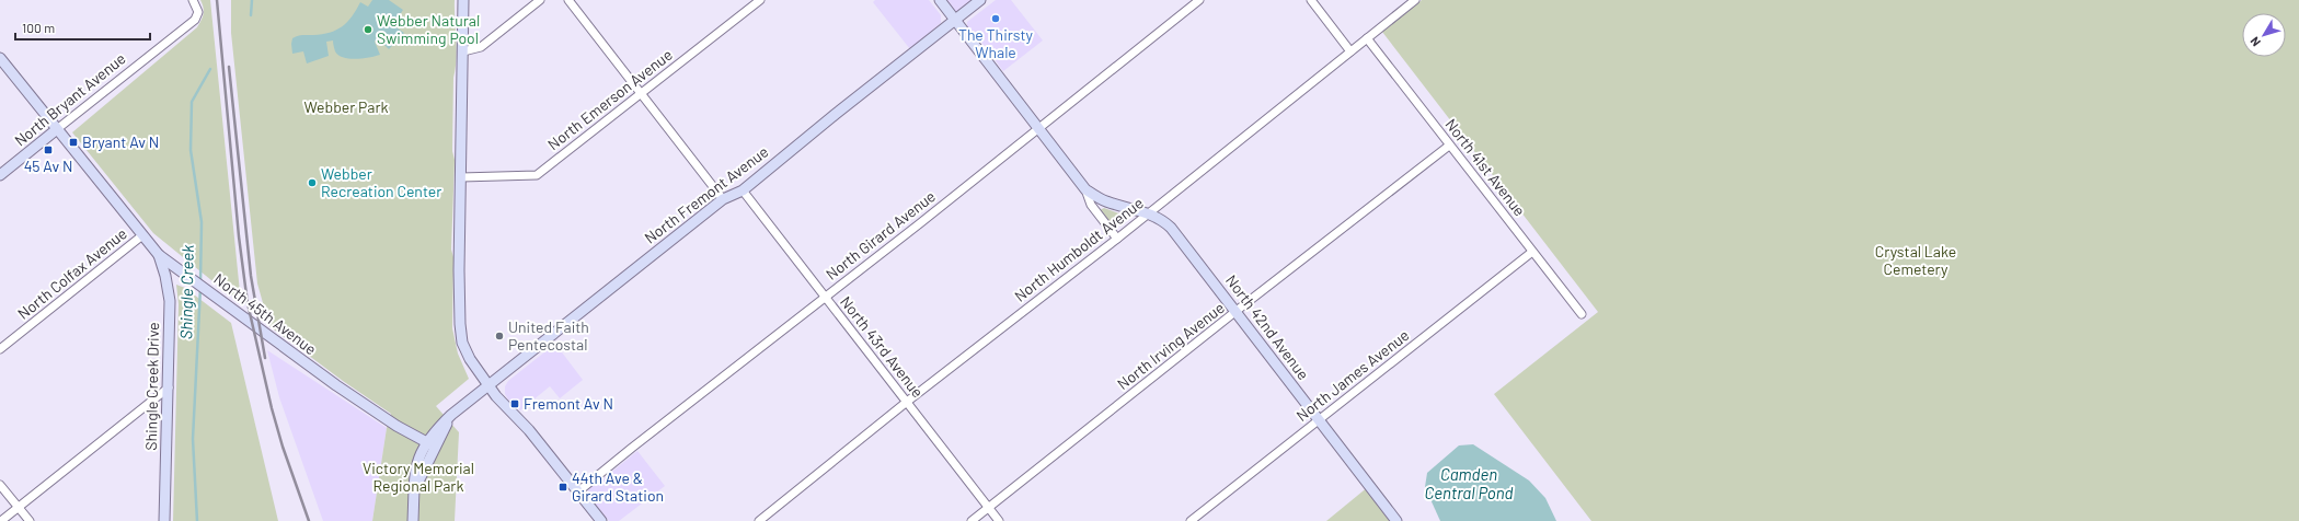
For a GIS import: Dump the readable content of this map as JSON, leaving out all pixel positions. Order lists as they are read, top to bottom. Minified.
{"streets":{"street":["North Bryant Avenue","North Emerson Avenue","North 41st Avenue","North Fremont Avenue","North Girard Avenue","North Humboldt Avenue","North Colfax Avenue","North 45th Avenue","North 42nd Avenue","North Irving Avenue","North 43rd Avenue","North James Avenue","Shingle Creek Drive"]},"crossings":[["North Bryant Avenue","North 45th Avenue"],["North 41st Avenue","North Humboldt Avenue"],["North 41st Avenue","North Irving Avenue"],["North 41st Avenue","North James Avenue"],["North Fremont Avenue","North 45th Avenue"],["North Fremont Avenue","North 42nd Avenue"],["North Fremont Avenue","North 43rd Avenue"],["North Girard Avenue","North 42nd Avenue"],["North Girard Avenue","North 43rd Avenue"],["North Humboldt Avenue","North 42nd Avenue"],["North Humboldt Avenue","North 43rd Avenue"],["North Colfax Avenue","North 45th Avenue"],["North 45th Avenue","Shingle Creek Drive"],["North 42nd Avenue","North Irving Avenue"],["North 42nd Avenue","North James Avenue"],["North Irving Avenue","North 43rd Avenue"]],"water":["Shingle Creek","Camden Central Pond"],"parks":["Webber Park","Crystal Lake Cemetery","Victory Memorial Regional Park"],"places":{"other":["The Thirsty Whale","Webber Natural Swimming Pool","Webber Recreation Center","United Faith Pentecostal"],"transit":["Bryant Av N","45 Av N","Fremont Av N","44th Ave & Girard Station"]},"scale_bar":"100 m","north":"bottom left"}
